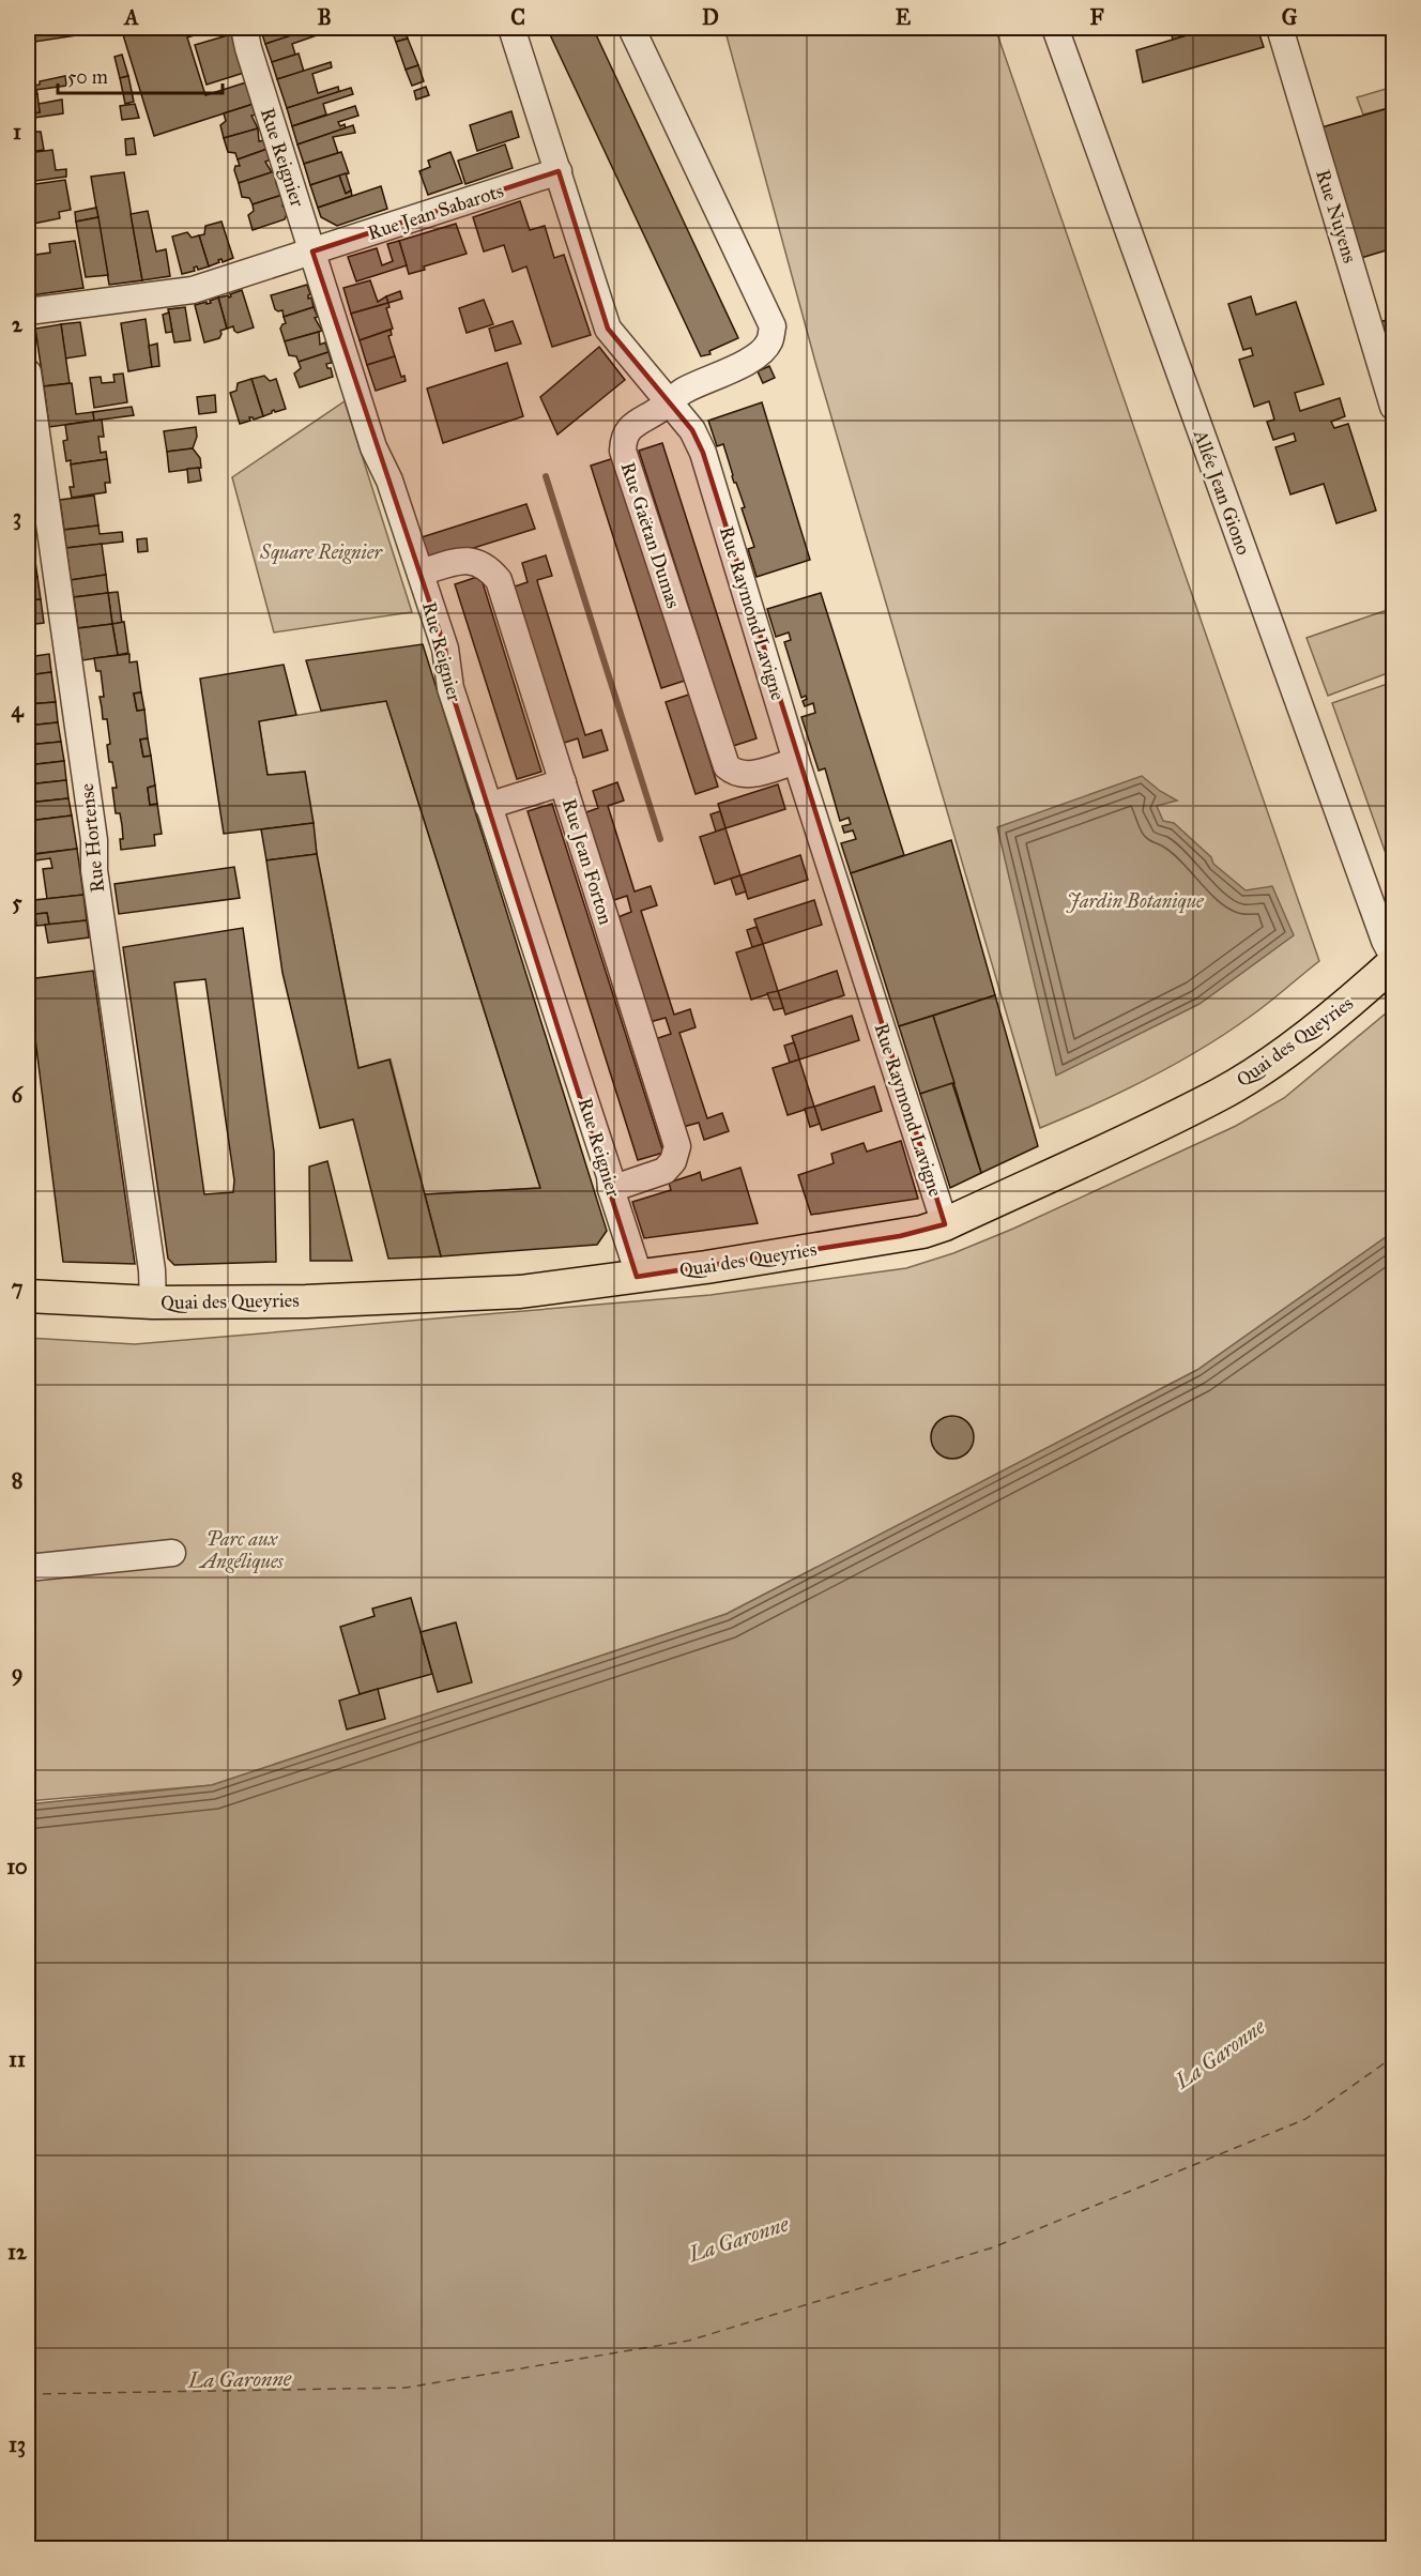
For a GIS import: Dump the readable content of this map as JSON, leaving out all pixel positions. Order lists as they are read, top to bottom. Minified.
{"streets":{"main road":["Quai des Queyries"],"street":["Rue Reignier","Rue Jean Sabarots","Rue Nuyens","Allée Jean Giono","Rue Gaëtan Dumas","Rue Raymond Lavigne","Rue Hortense","Rue Jean Forton"]},"crossings":[["Rue Reignier","Rue Jean Sabarots"],["Rue Reignier","Rue Jean Forton"],["Rue Reignier","Quai des Queyries"],["Rue Jean Sabarots","Rue Raymond Lavigne"],["Rue Gaëtan Dumas","Rue Raymond Lavigne"],["Rue Raymond Lavigne","Quai des Queyries"],["Rue Hortense","Quai des Queyries"]],"water":["La Garonne"],"parks":["Square Reignier","Jardin Botanique","Parc aux Angéliques"],"scale_bar":"50 m","grid":{"columns":["A","B","C","D","E","F","G"],"rows":["1","2","3","4","5","6","7","8","9","10","11","12","13"]}}
